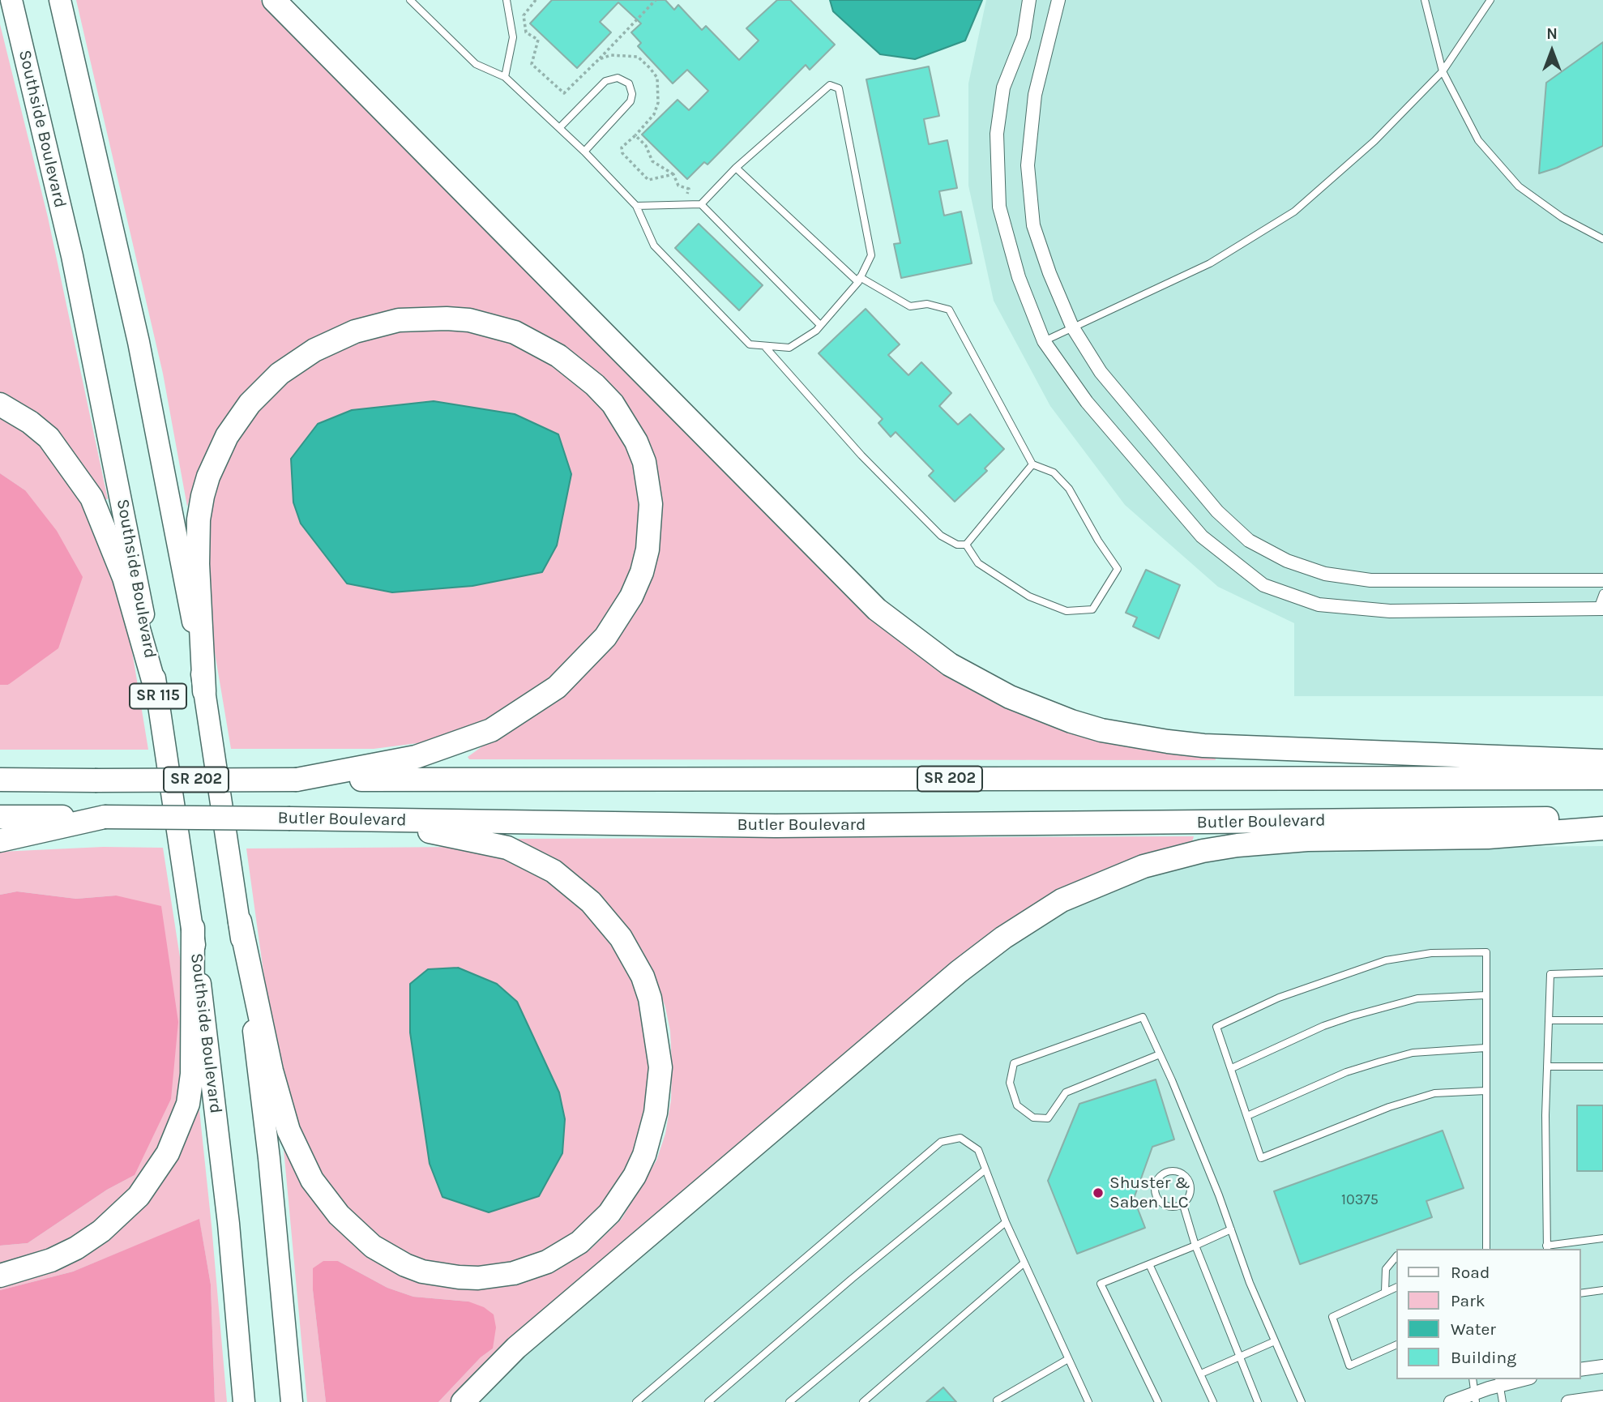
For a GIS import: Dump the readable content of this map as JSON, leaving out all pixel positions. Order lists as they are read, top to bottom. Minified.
{"streets":{"highway":["Southside Boulevard","SR 115","SR 202","Butler Boulevard"]},"places":["Shuster & Saben LLC"],"house_numbers":["10375"],"legend":["Road","Park","Water","Building"],"north":"top"}
